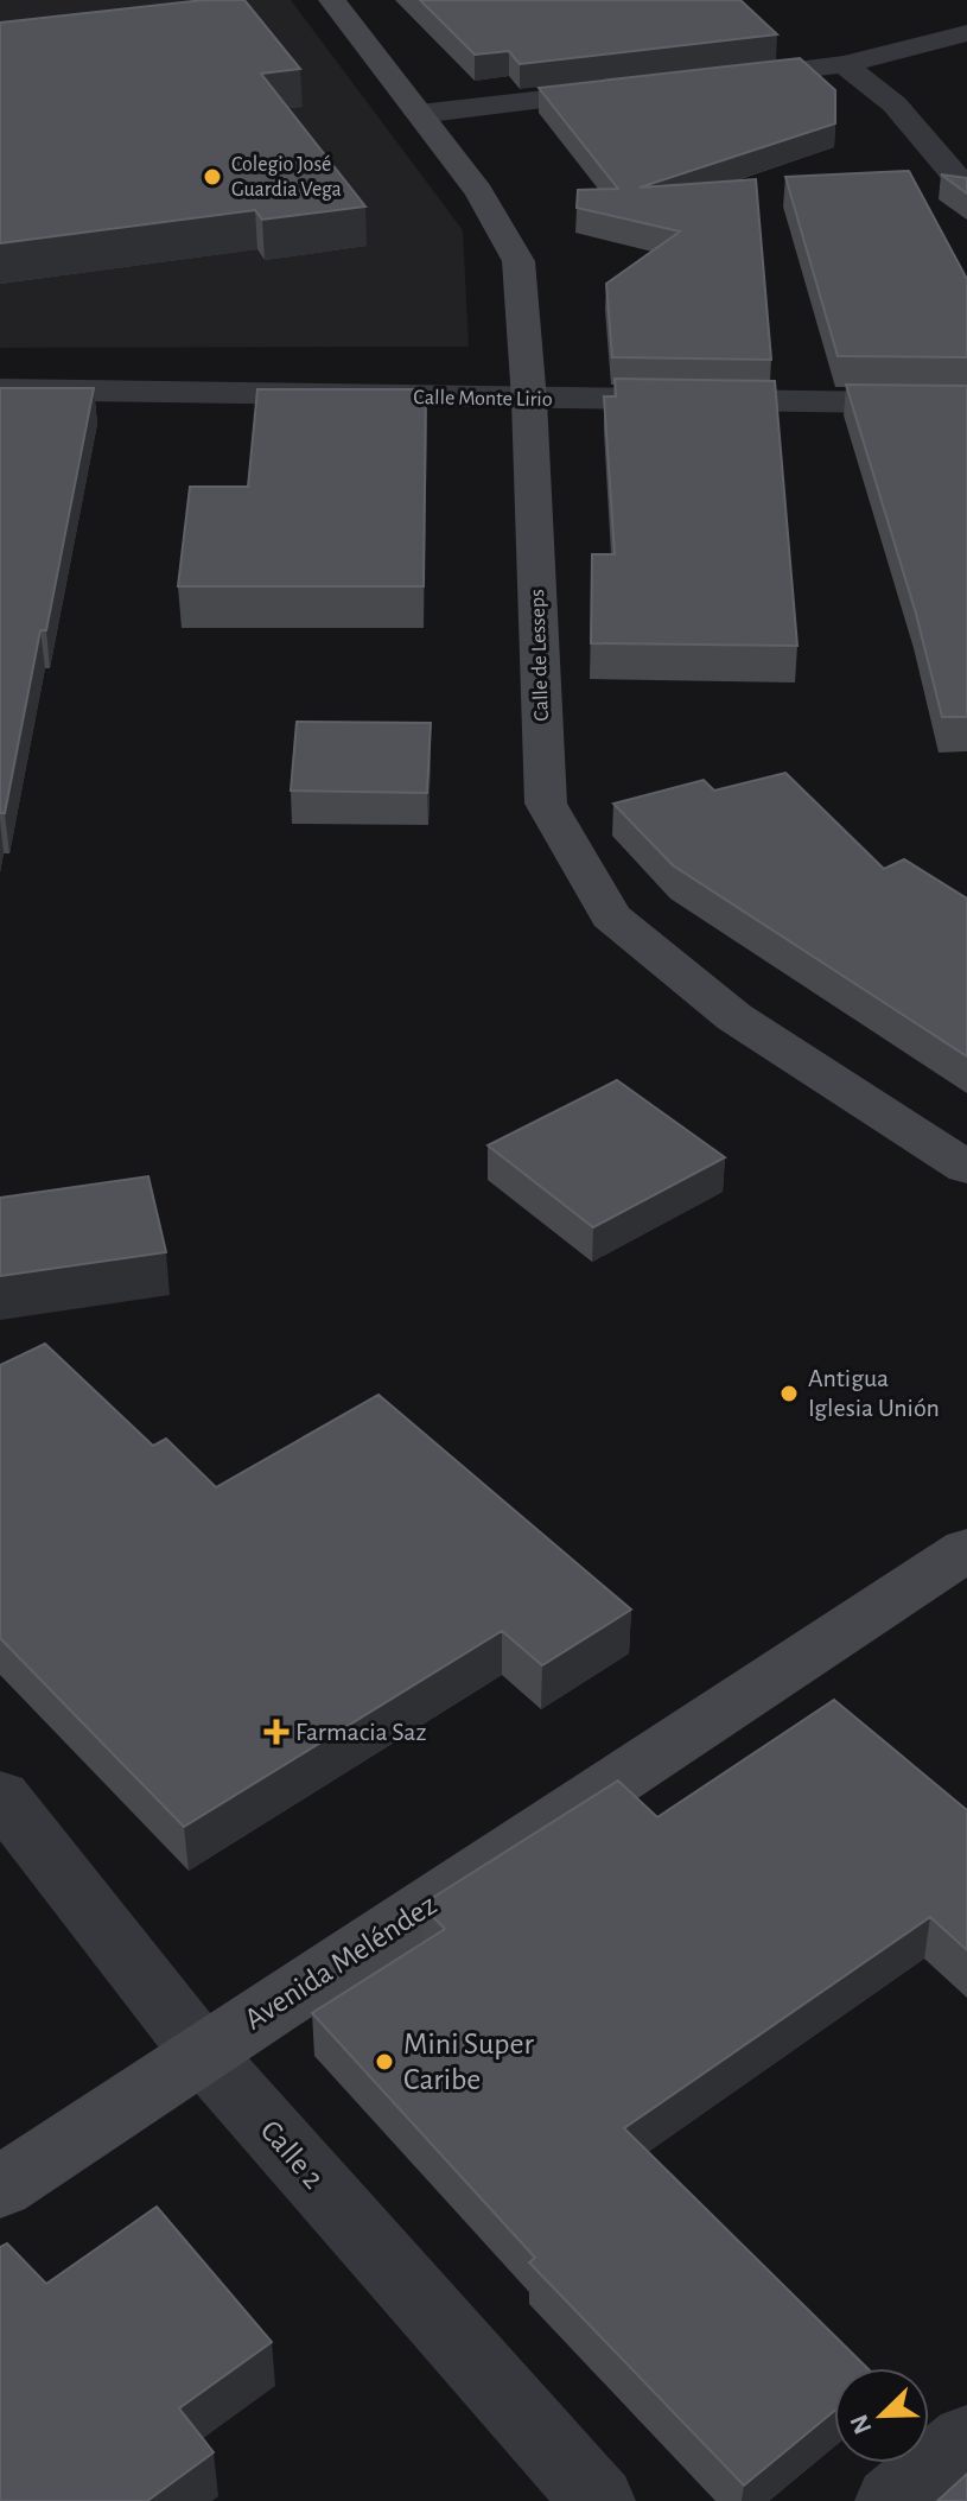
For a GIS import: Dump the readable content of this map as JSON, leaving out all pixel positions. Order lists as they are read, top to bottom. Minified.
{"streets":{"main road":["Calle de Lesseps","Avenida Meléndez"],"street":["Calle Monte Lirio","Calle 2"]},"crossings":[["Calle Monte Lirio","Calle de Lesseps"],["Avenida Meléndez","Calle 2"]],"places":{"other":["Colegio José Guardia Vega","Antigua Iglesia Unión","Mini Super Caribe"],"health":["Farmacia Saz"]},"north":"bottom left"}
